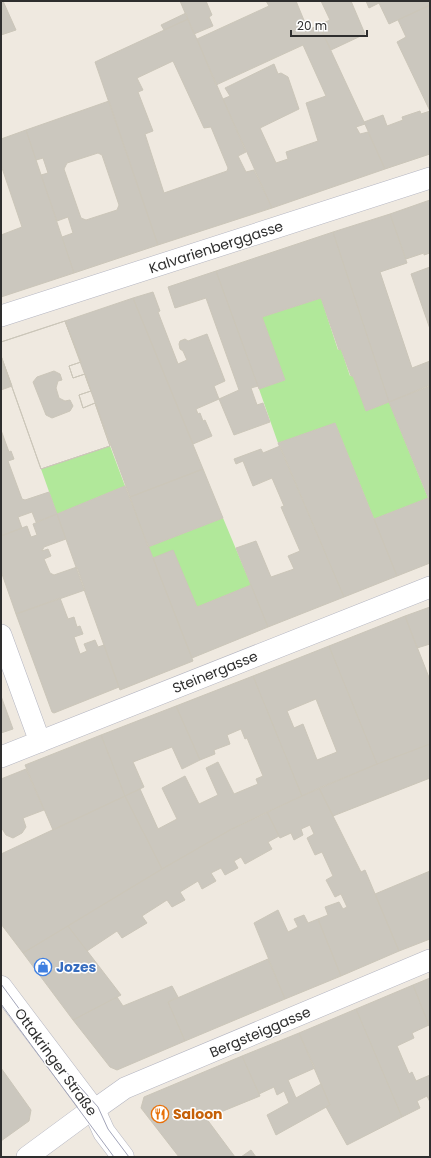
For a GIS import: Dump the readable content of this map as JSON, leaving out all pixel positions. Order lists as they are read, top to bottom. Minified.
{"streets":{"main road":["Ottakringer Straße"],"street":["Kalvarienberggasse","Steinergasse","Bergsteiggasse"]},"crossings":[["Bergsteiggasse","Ottakringer Straße"]],"places":{"shop":["Jozes"],"restaurant":["Saloon"]},"scale_bar":"20 m"}
